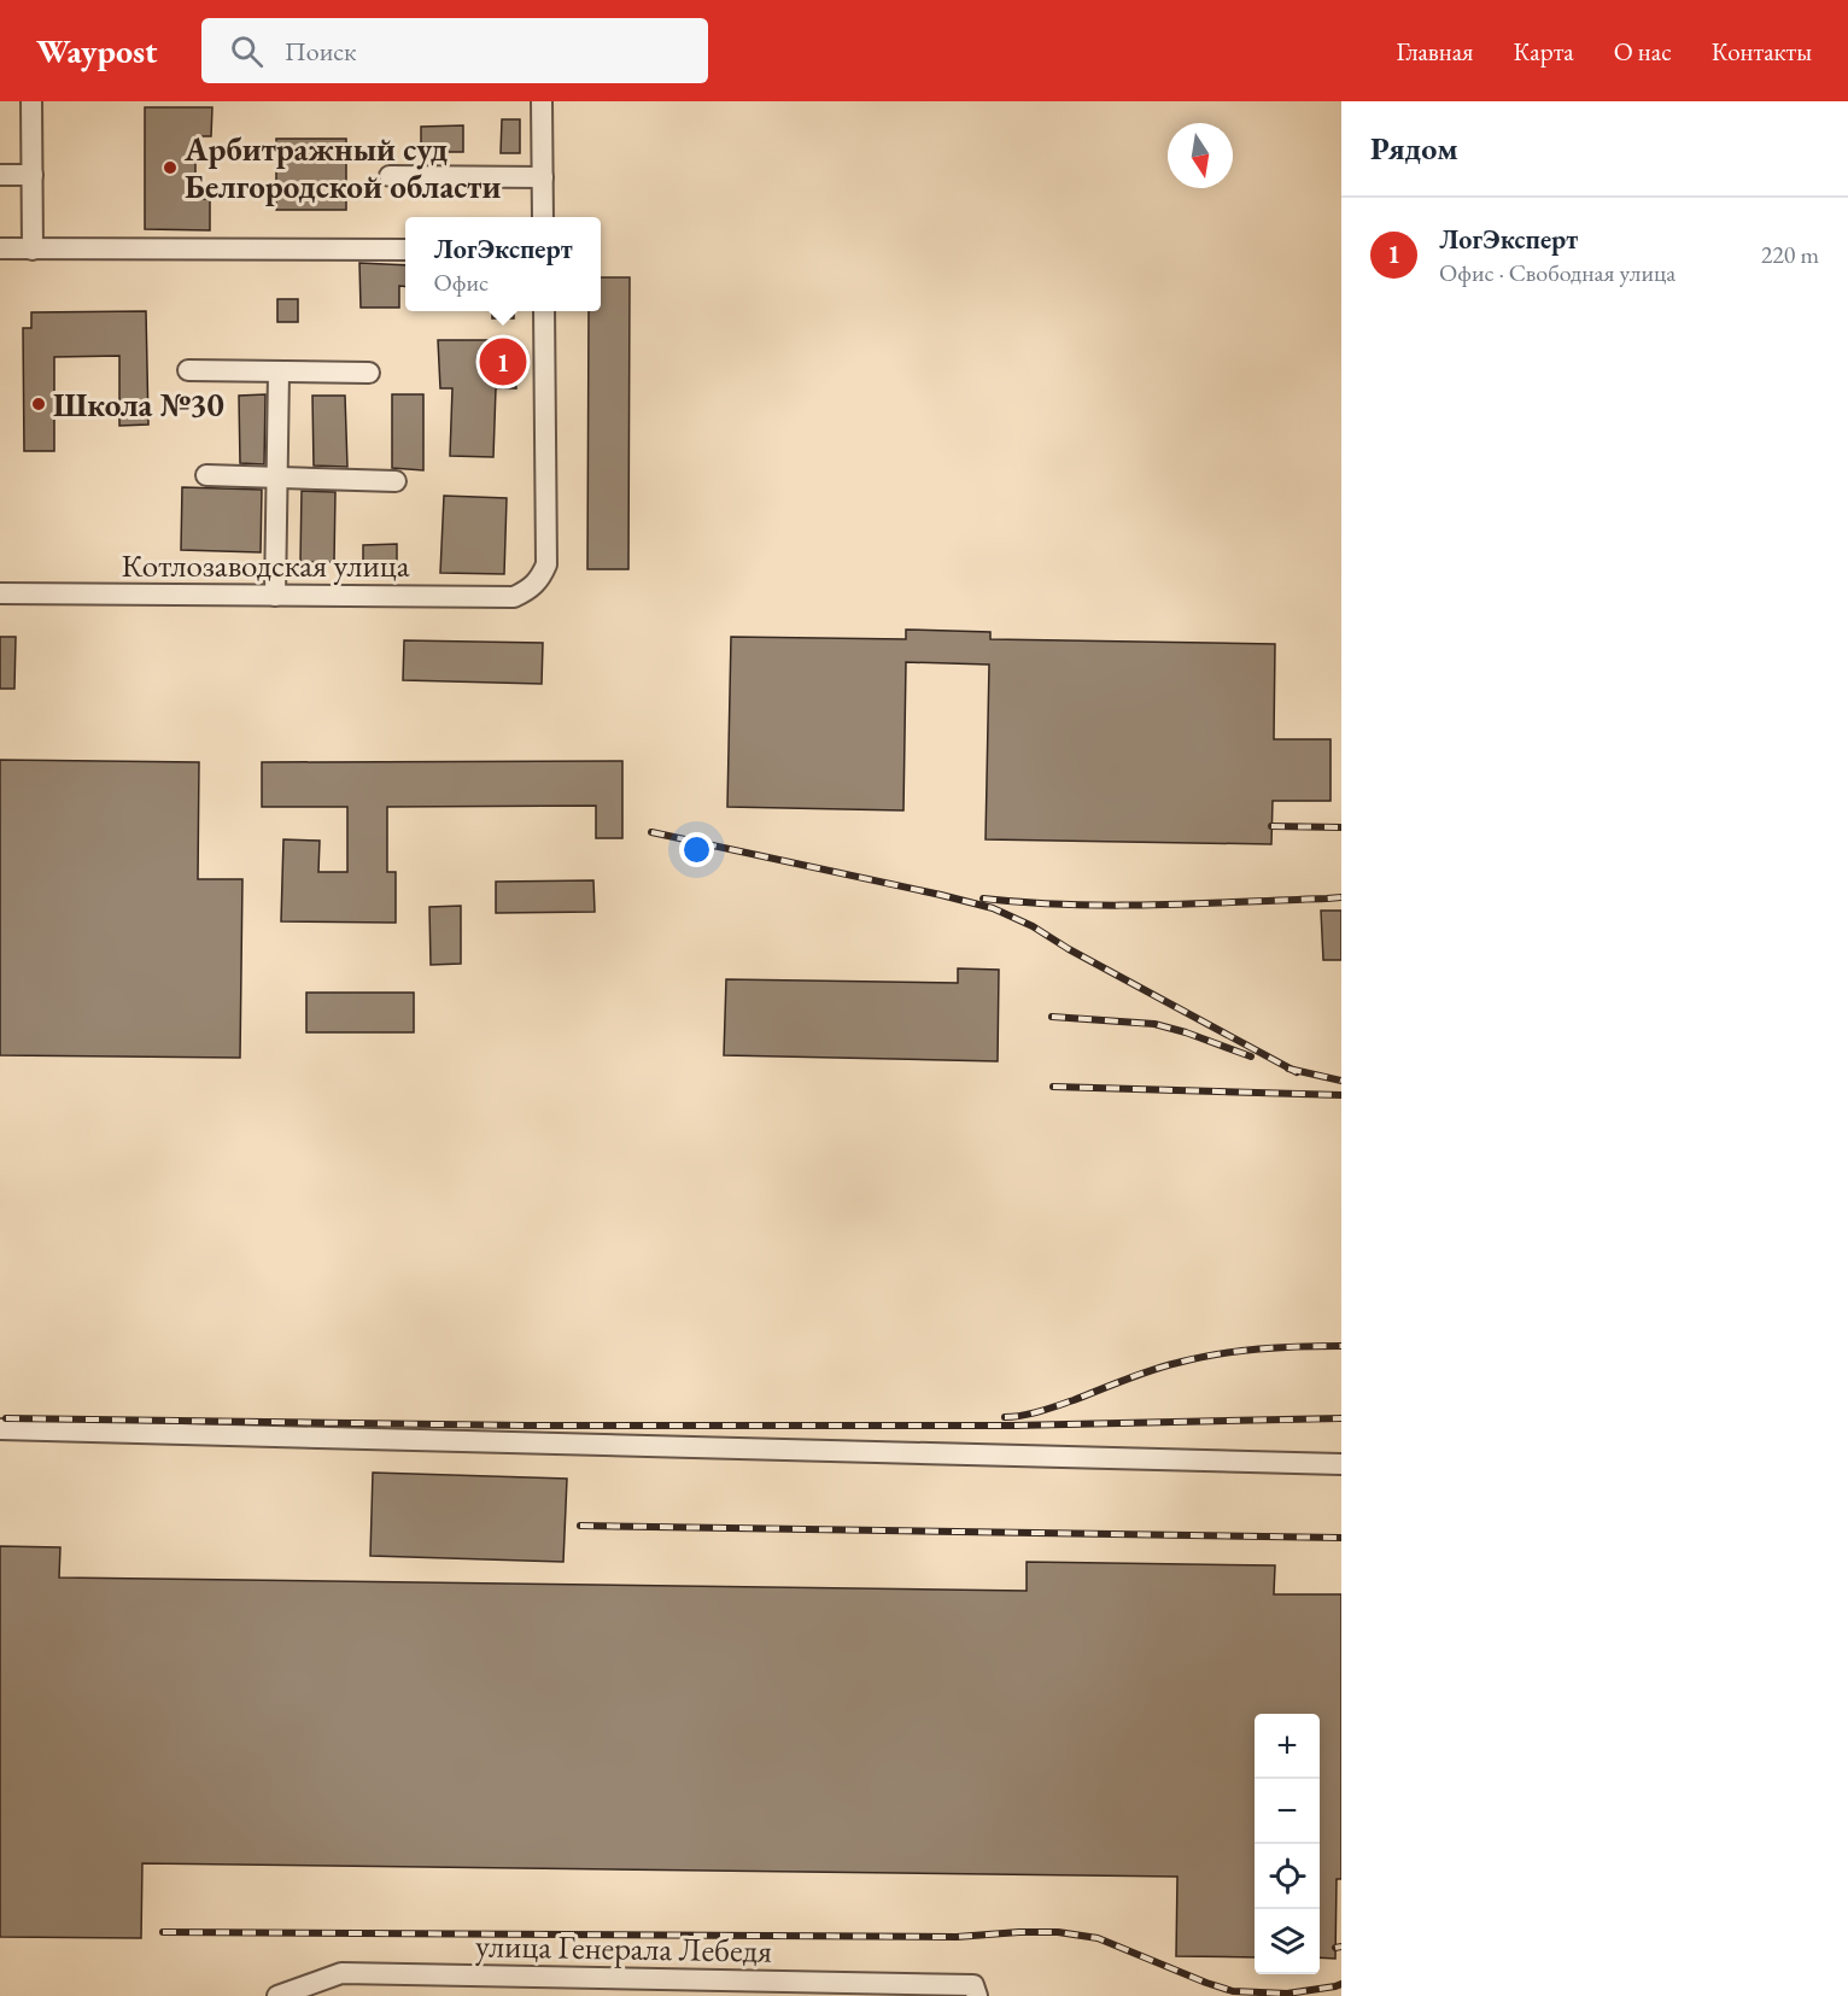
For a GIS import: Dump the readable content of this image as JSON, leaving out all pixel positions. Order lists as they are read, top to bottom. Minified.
{"streets":{"street":["Котлозаводская улица","улица Генерала Лебедя"]},"places":["Арбитражный суд Белгородской области","Школа №30"],"north":"bottom","page":{"header":"Waypost","search":"Поиск","nav":["Главная","Карта","О нас","Контакты"],"heading":"Рядом","list":[{"mark":"1","name":"ЛогЭксперт","note":"Офис · Свободная улица","value":"220 m"}],"popup":["ЛогЭксперт","Офис"],"pins":"1","map_buttons":["+","−"]}}
